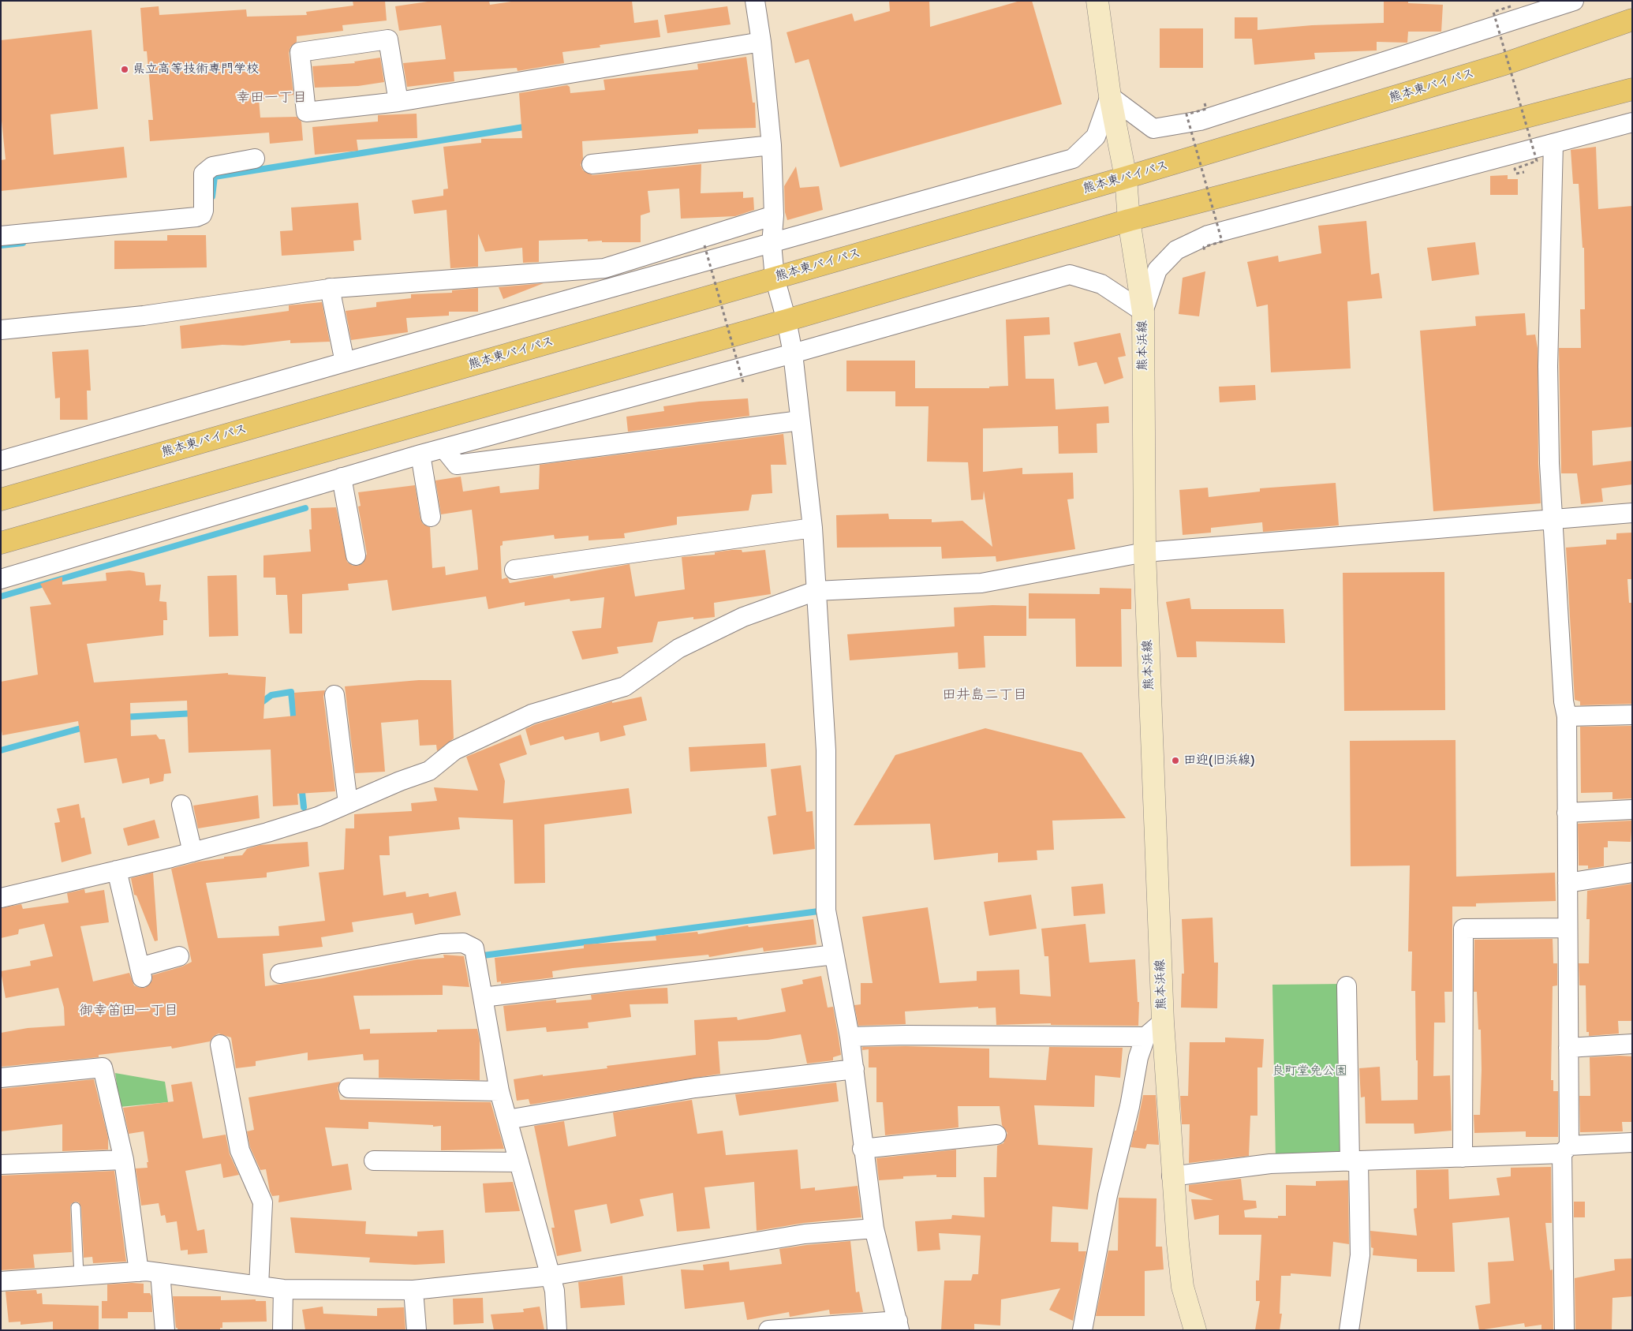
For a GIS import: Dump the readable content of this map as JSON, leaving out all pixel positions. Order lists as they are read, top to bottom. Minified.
{"streets":{"highway":["熊本東バイパス"],"main road":["熊本浜線"]},"crossings":[["熊本東バイパス","熊本浜線"]],"districts":["幸田一丁目","田井島二丁目","御幸笛田一丁目"],"parks":["良町堂免公園"],"places":["県立高等技術専門学校","田迎(旧浜線)"]}
